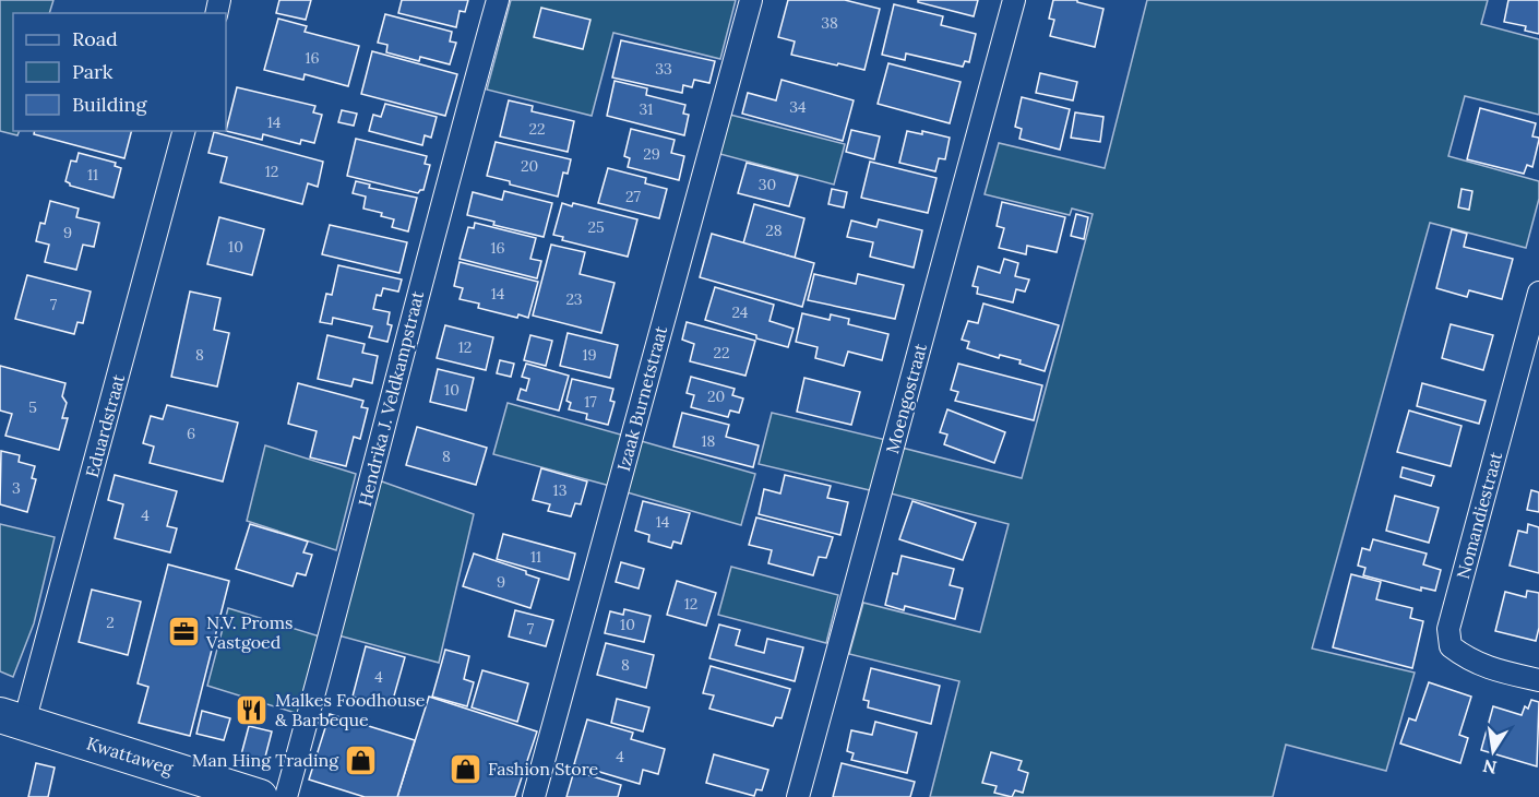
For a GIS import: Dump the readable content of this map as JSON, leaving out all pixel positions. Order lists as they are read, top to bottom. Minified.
{"streets":{"main road":["Kwattaweg"],"street":["Hendrika J. Veldkampstraat","Izaak Burnetstraat","Moengostraat","Eduardstraat","Nomandiestraat"]},"crossings":[["Eduardstraat","Kwattaweg"]],"places":{"office":["N.V. Proms Vastgoed"],"restaurant":["Malkes Foodhouse & Barbeque"],"shop":["Man Hing Trading","Fashion Store"]},"house_numbers":["38","16","33","34","31","14","22","29","20","12","11","30","27","25","28","9","10","16","14","23","7","24","12","22","8","19","10","20","17","5","6","18","8","3","13","4","14","11","9","12","2","10","7","8","4","4"],"legend":["Road","Park","Building"],"north":"bottom"}
